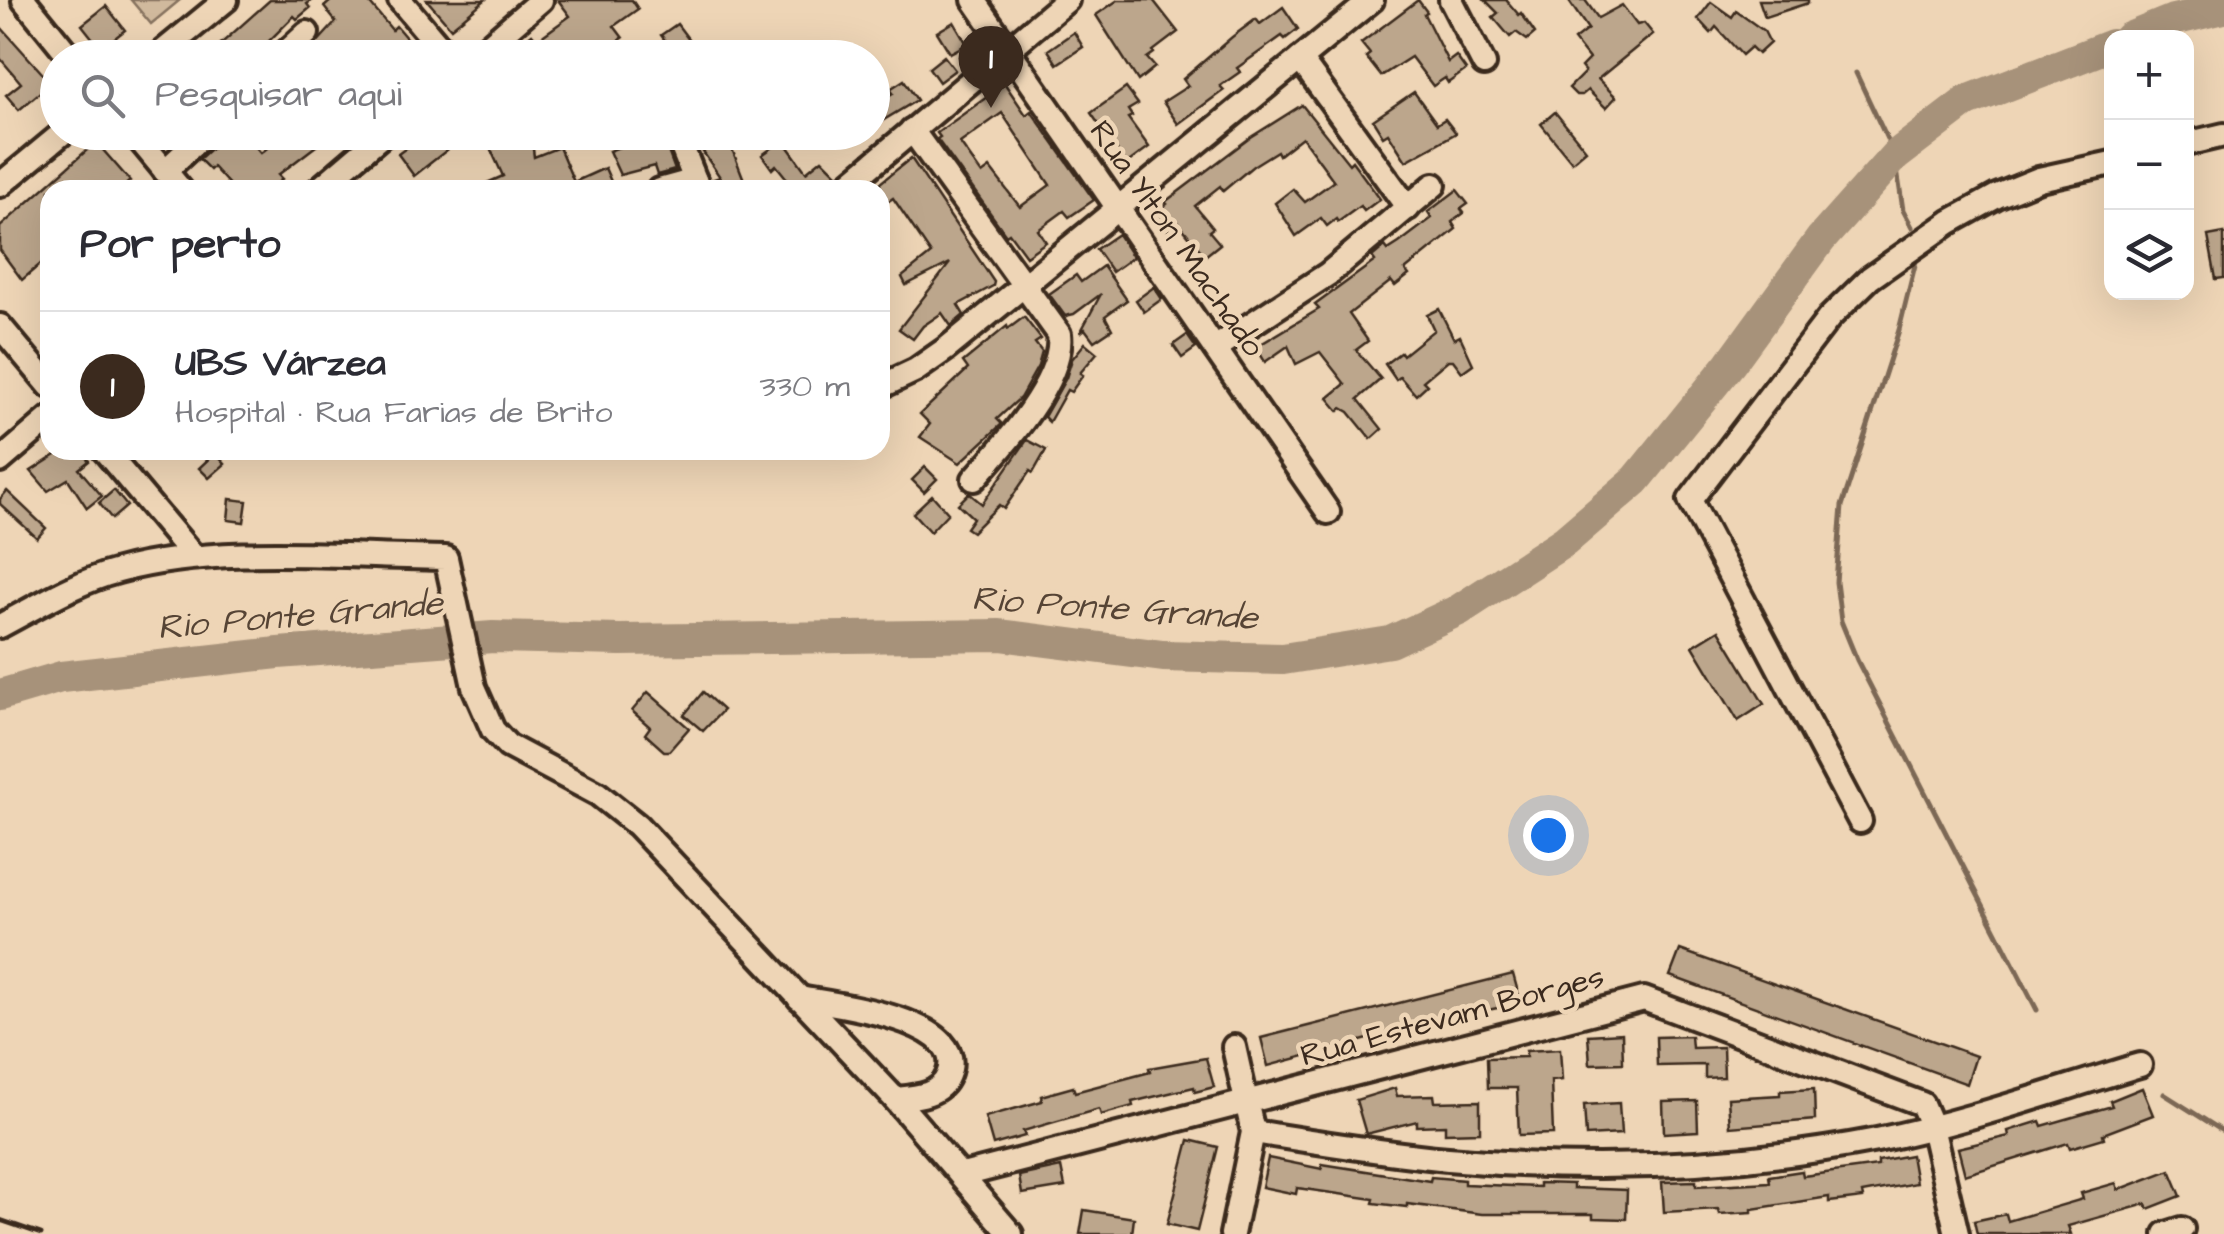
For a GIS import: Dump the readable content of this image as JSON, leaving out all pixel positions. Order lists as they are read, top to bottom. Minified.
{"streets":{"street":["Rua Ylton Machado","Rua Estevam Borges"]},"water":["Rio Ponte Grande"],"page":{"pins":"1","map_buttons":["+","−"],"search":"Pesquisar aqui","heading":"Por perto","list":[{"mark":"1","name":"UBS Várzea","note":"Hospital · Rua Farias de Brito","value":"330 m"}]}}
